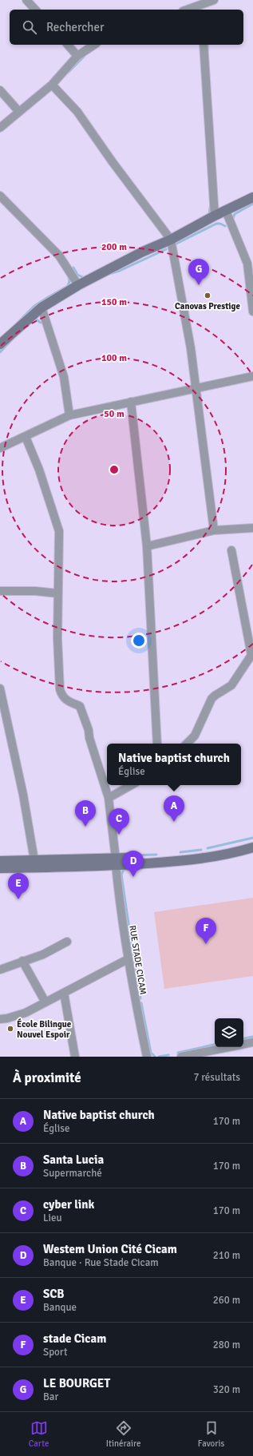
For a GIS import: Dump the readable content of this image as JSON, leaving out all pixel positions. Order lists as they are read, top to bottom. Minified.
{"streets":{"street":["RUE STADE CICAM"]},"places":["Canovas Prestige","École Bilingue Nouvel Espoir"],"page":{"search":"Rechercher","pins":["G","A","B","C","D","E","F"],"popup":["Native baptist church","Église"],"heading":["À proximité","7 résultats"],"list":[{"mark":"A","name":"Native baptist church","note":"Église","value":"170 m"},{"mark":"B","name":"Santa Lucia","note":"Supermarché","value":"170 m"},{"mark":"C","name":"cyber link","note":"Lieu","value":"170 m"},{"mark":"D","name":"Westem Union Cité Cicam","note":"Banque · Rue Stade Cicam","value":"210 m"},{"mark":"E","name":"SCB","note":"Banque","value":"260 m"},{"mark":"F","name":"stade Cicam","note":"Sport","value":"280 m"},{"mark":"G","name":"LE BOURGET","note":"Bar","value":"320 m"}],"nav":["Carte","Itinéraire","Favoris"]},"rings":["200 m","150 m","100 m","50 m"]}
